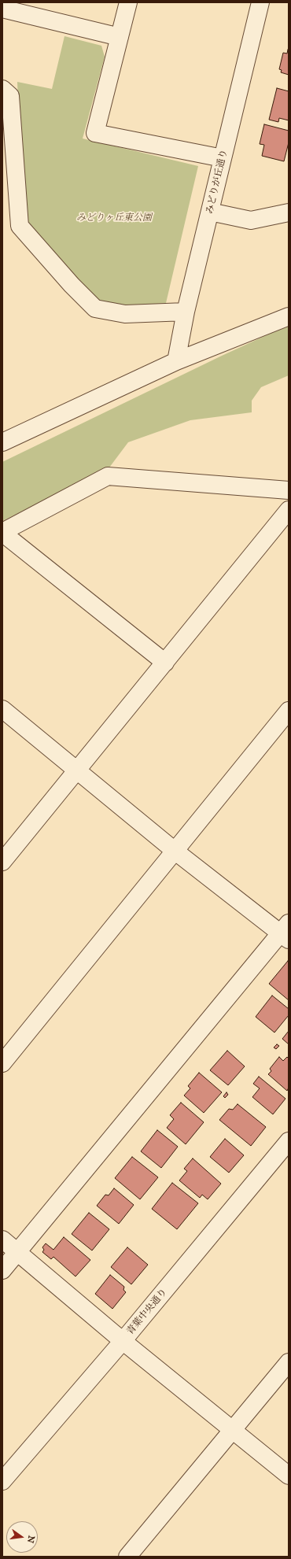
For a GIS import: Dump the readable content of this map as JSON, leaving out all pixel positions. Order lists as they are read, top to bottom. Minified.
{"streets":{"street":["みどりが丘通り","青葉中央通り"]},"parks":["みどりヶ丘東公園"],"north":"right"}
